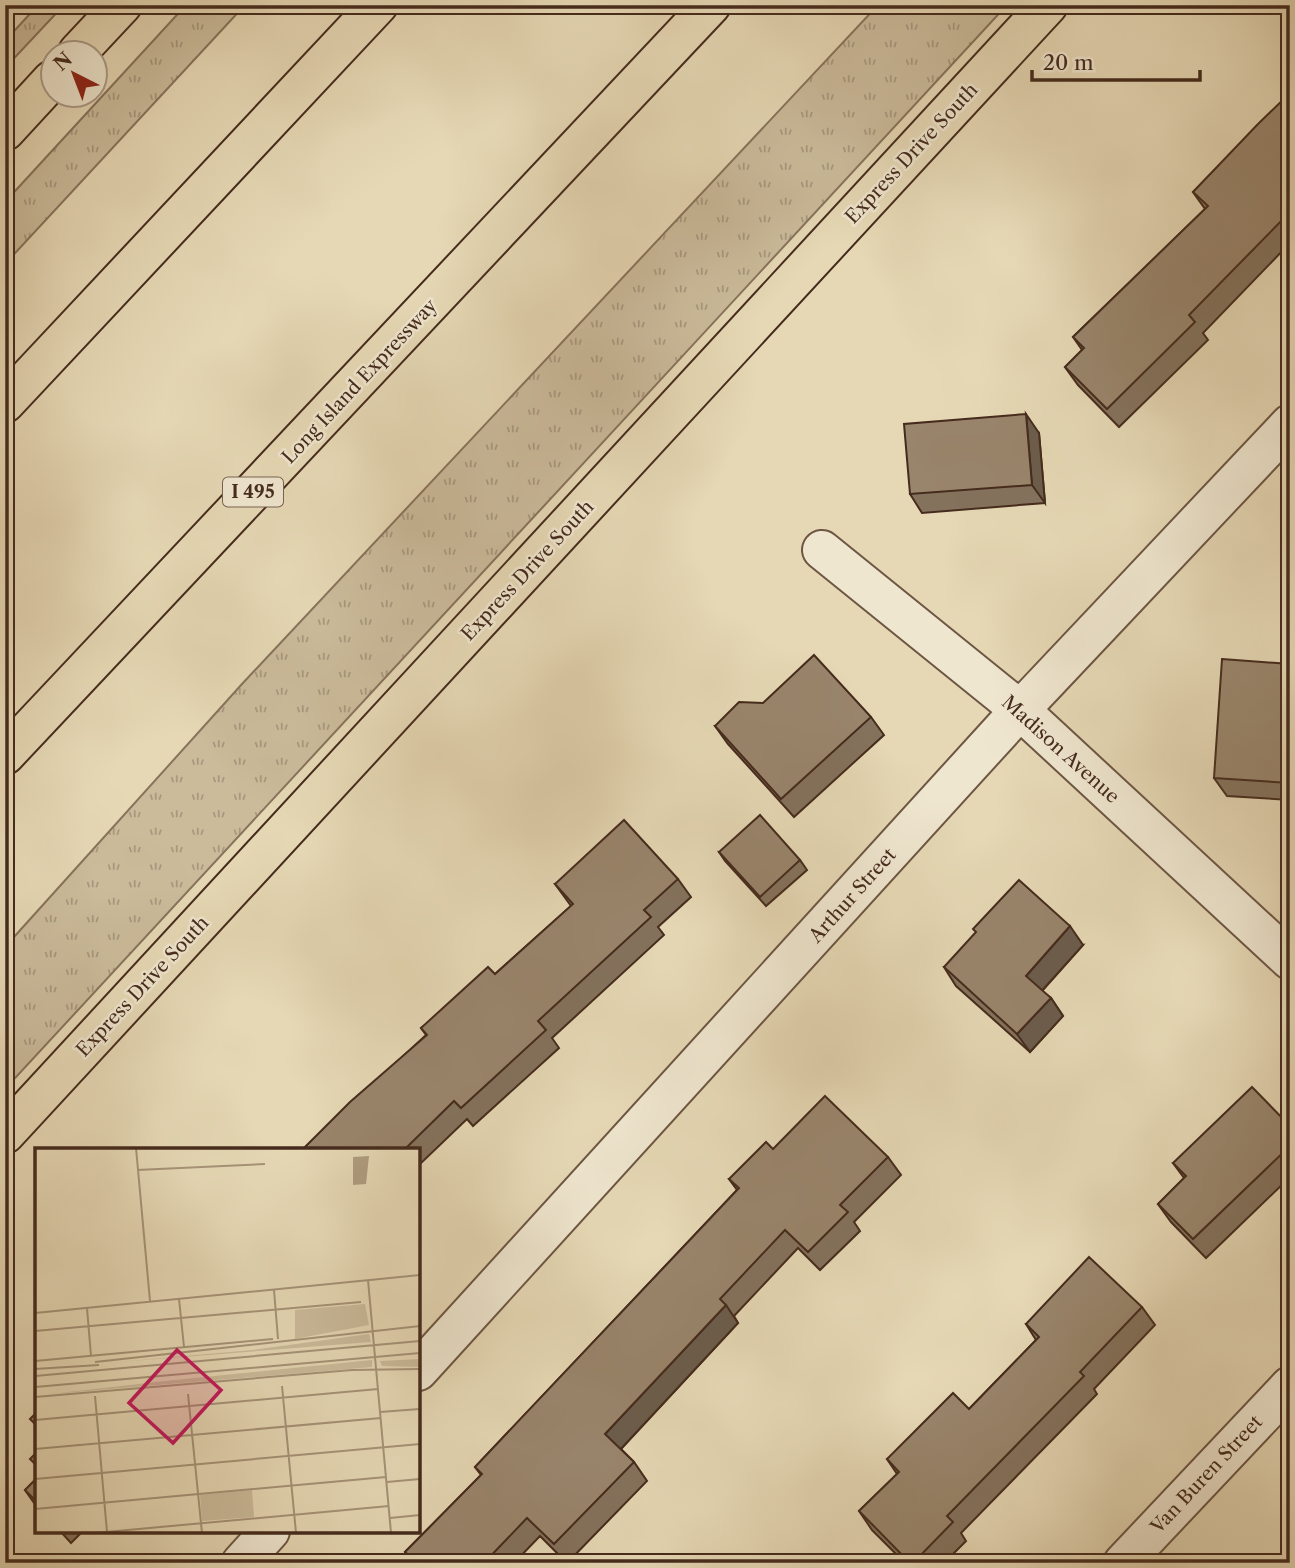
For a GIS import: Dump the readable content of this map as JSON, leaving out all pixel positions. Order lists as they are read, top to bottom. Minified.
{"streets":{"main road":["Express Drive South","Long Island Expressway","I 495"],"street":["Madison Avenue","Arthur Street","Van Buren Street"]},"crossings":[["Madison Avenue","Arthur Street"]],"scale_bar":"20 m","north":"top left"}
